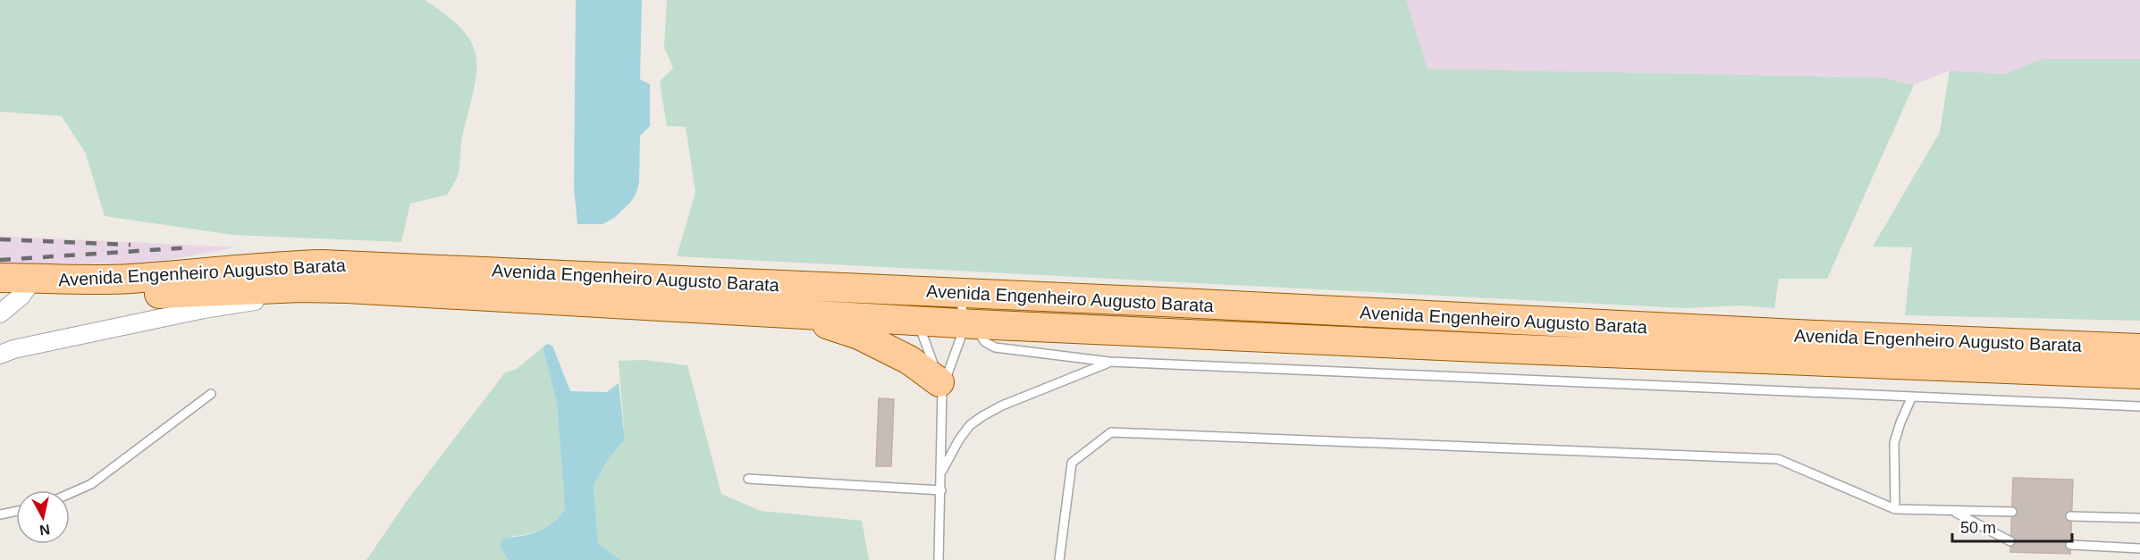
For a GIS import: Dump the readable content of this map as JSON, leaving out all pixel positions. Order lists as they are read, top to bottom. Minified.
{"streets":{"main road":["Avenida Engenheiro Augusto Barata"]},"scale_bar":"50 m","north":"bottom"}
